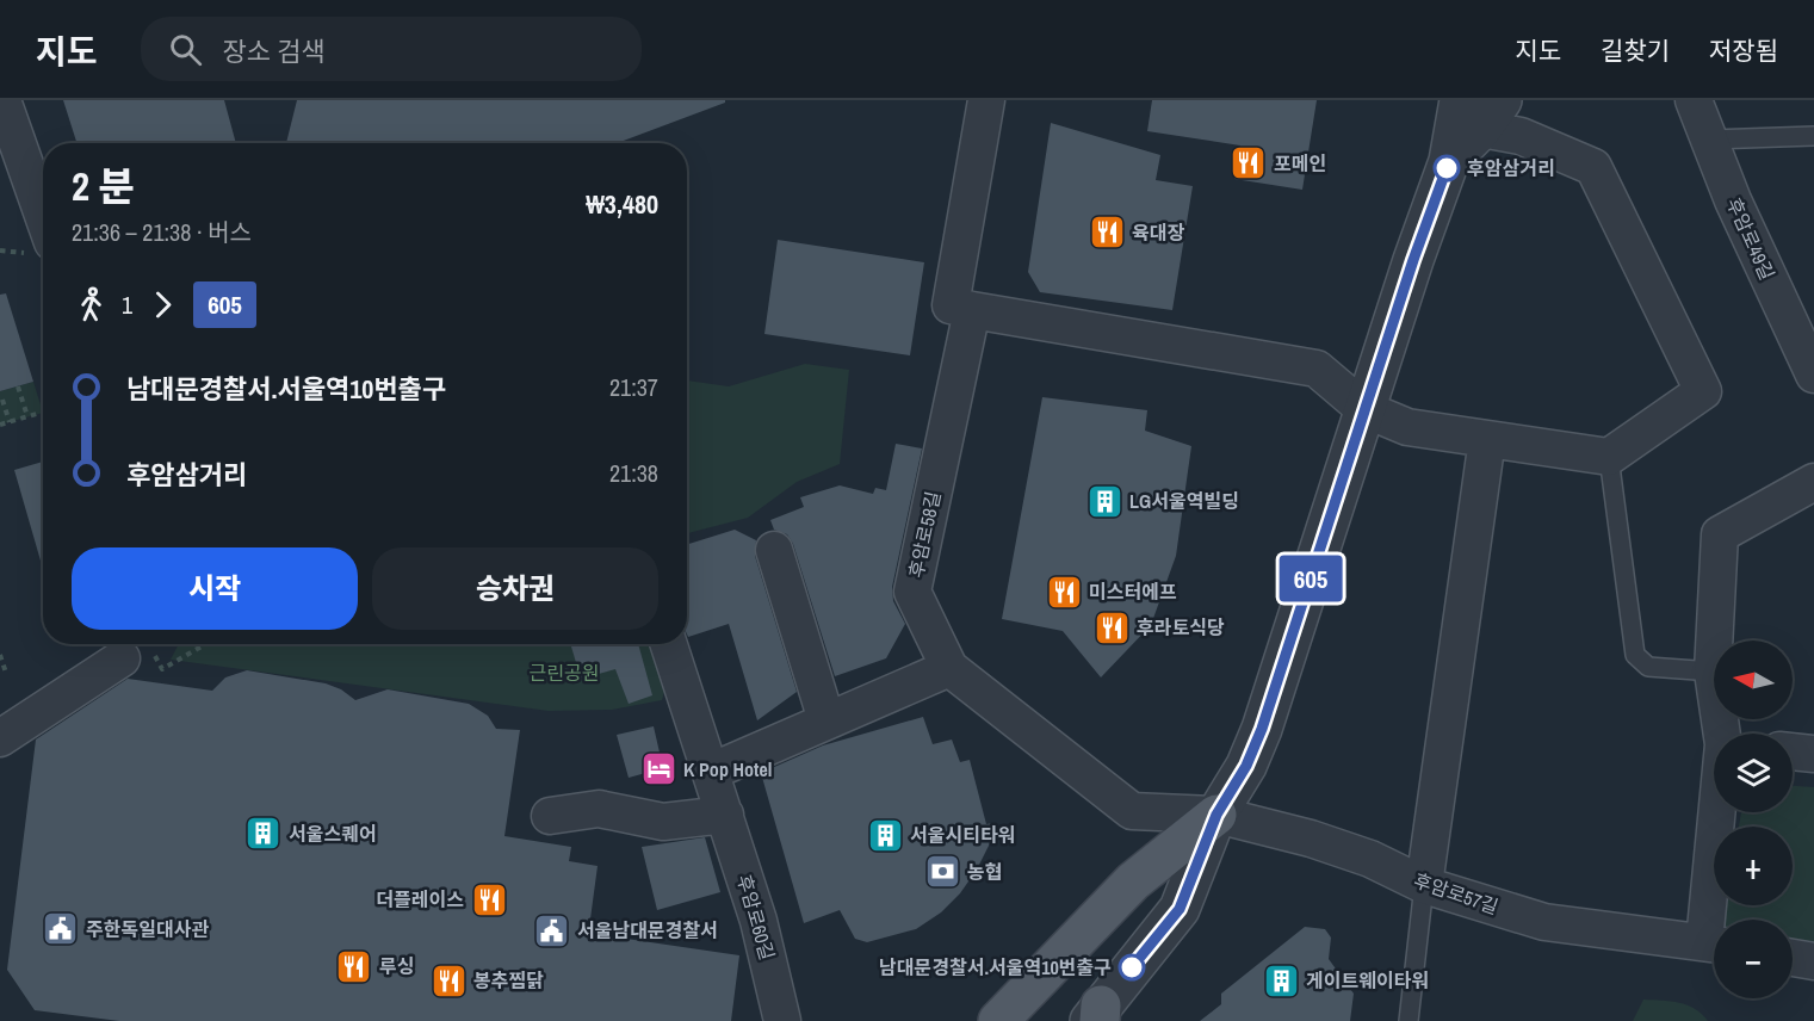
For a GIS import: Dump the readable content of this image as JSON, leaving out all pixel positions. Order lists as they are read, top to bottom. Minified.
{"streets":{"street":["후암로49길","후암로58길","후암로57길","후암로60길"]},"crossings":[["후암로58길","후암로57길"]],"parks":["근린공원"],"places":{"restaurant":["포메인","육대장","미스터에프","후라토식당","더플레이스","루싱","봉추찜닭"],"other":["후암삼거리","남대문경찰서.서울역10번출구"],"building":["LG서울역빌딩","서울스퀘어","서울시티타워","게이트웨이타워"],"hotel":["K Pop Hotel"],"bank":["농협"],"public building":["주한독일대사관","서울남대문경찰서"]},"lines":["bus line 605"],"north":"left","page":{"header":"지도","search":"장소 검색","nav":["지도","길찾기","저장됨"],"on_map":"605","heading":["2 분","21:36 – 21:38 · 버스","₩3,480"],"legs":["1","605"],"list":[{"name":"남대문경찰서.서울역10번출구","value":"21:37"},{"name":"후암삼거리","value":"21:38"}],"buttons":["시작","승차권"],"map_buttons":["+","−"]}}
